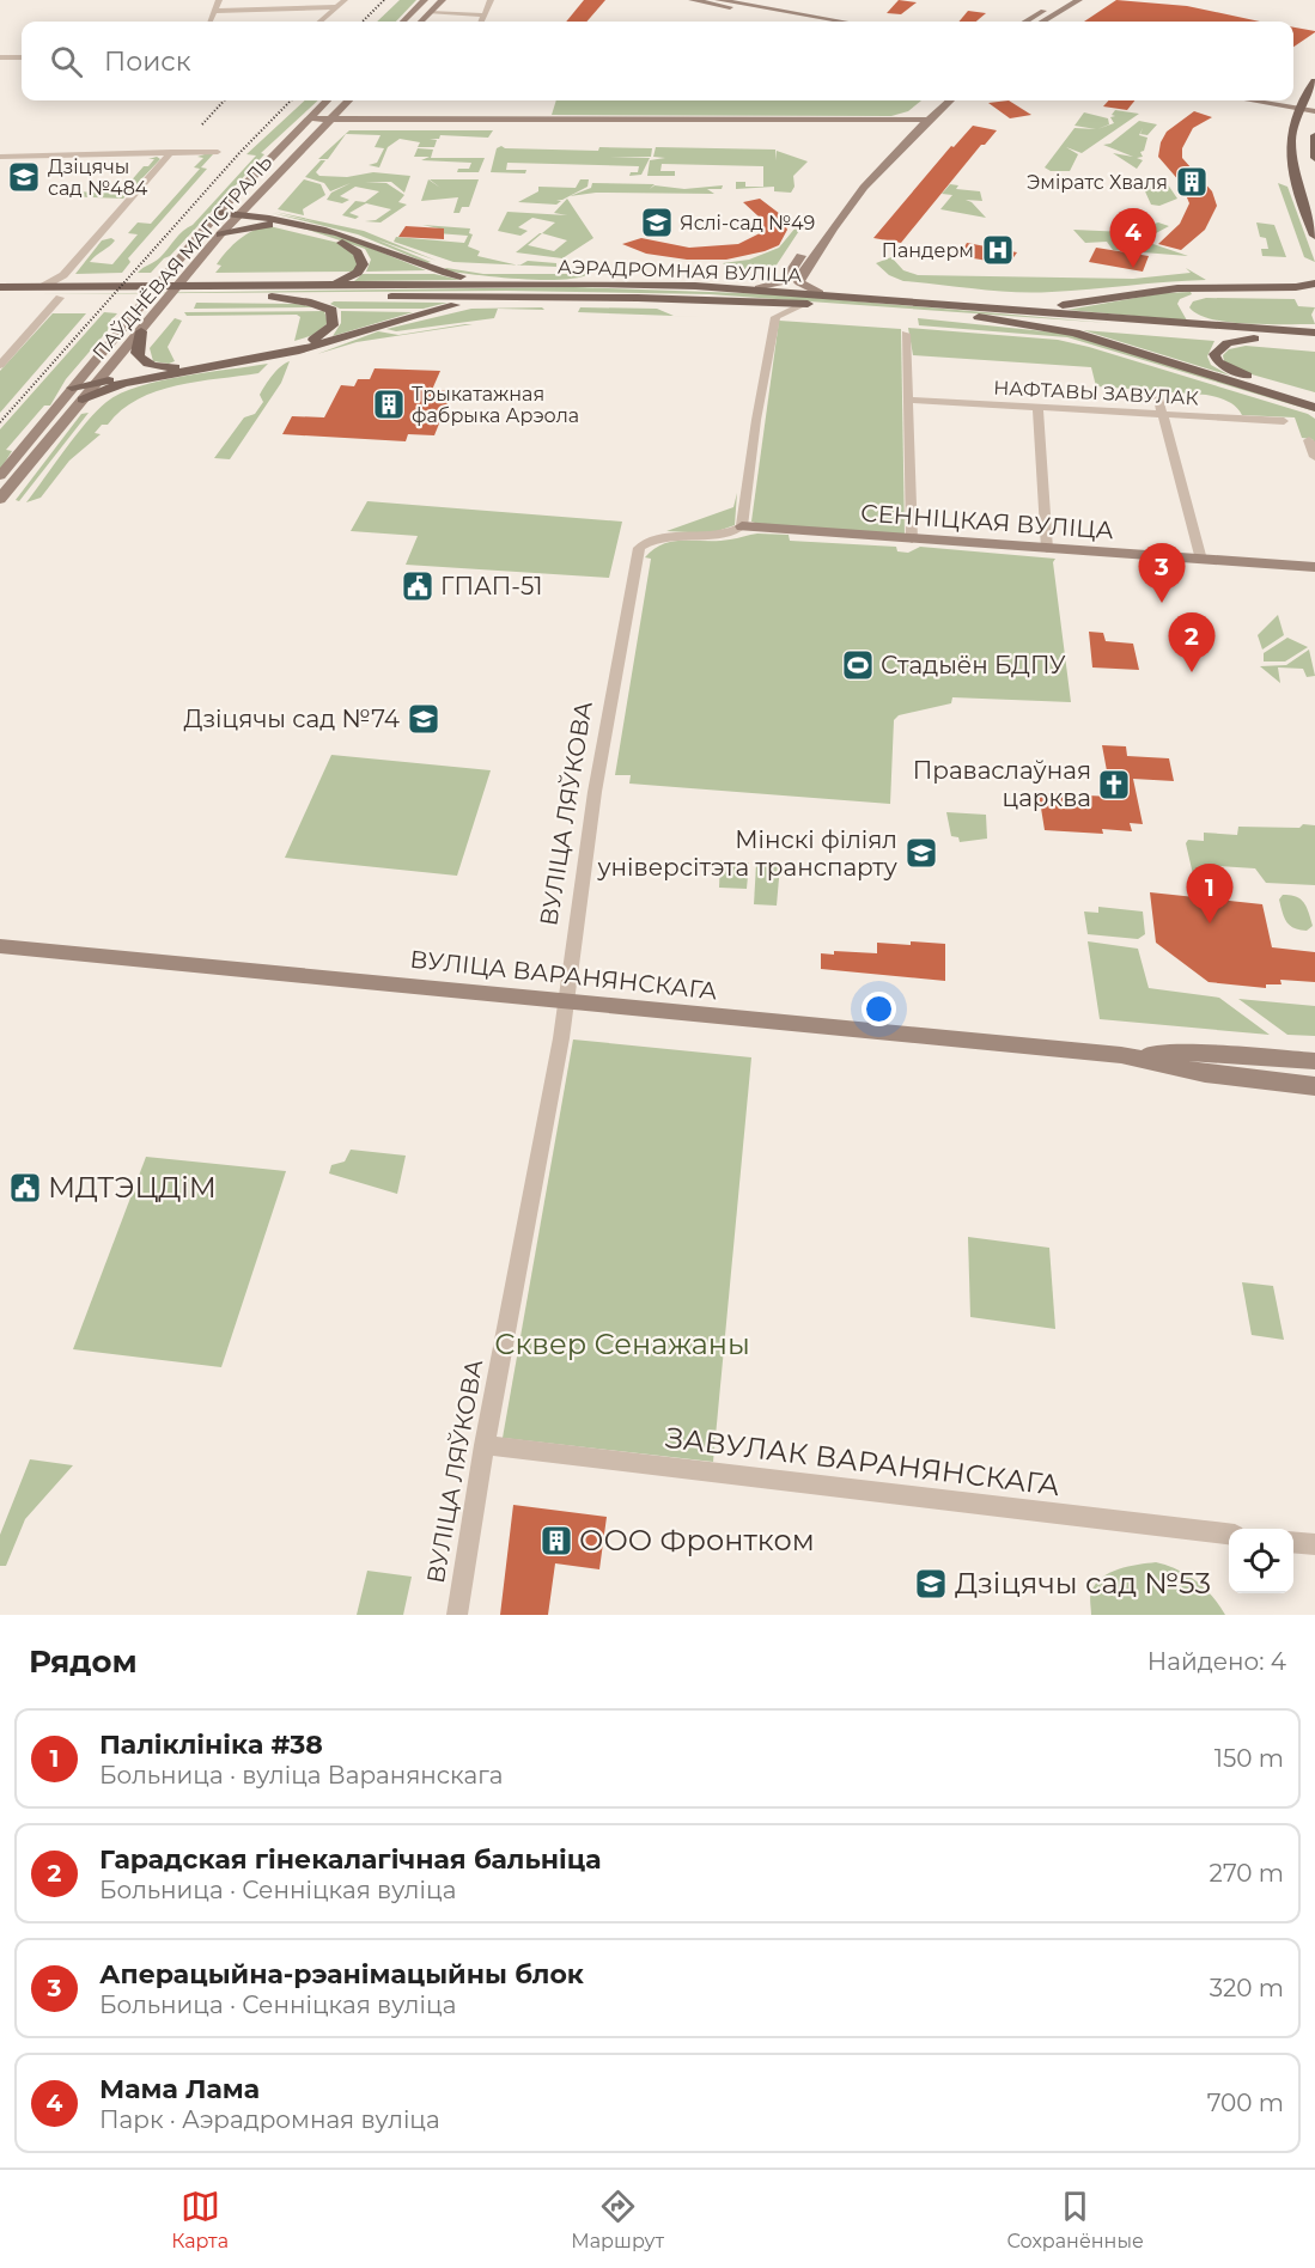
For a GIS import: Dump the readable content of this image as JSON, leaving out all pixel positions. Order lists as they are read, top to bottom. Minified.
{"streets":{"main road":["ПАЎДНЁВАЯ МАГІСТРАЛЬ","АЭРАДРОМНАЯ ВУЛІЦА","СЕННІЦКАЯ ВУЛІЦА","ВУЛІЦА ВАРАНЯНСКАГА"],"street":["НАФТАВЫ ЗАВУЛАК","ВУЛІЦА ЛЯЎКОВА","ЗАВУЛАК ВАРАНЯНСКАГА"]},"crossings":[["СЕННІЦКАЯ ВУЛІЦА","ВУЛІЦА ЛЯЎКОВА"],["ВУЛІЦА ЛЯЎКОВА","ВУЛІЦА ВАРАНЯНСКАГА"],["ВУЛІЦА ЛЯЎКОВА","ЗАВУЛАК ВАРАНЯНСКАГА"]],"parks":["Сквер Сенажаны"],"places":{"school or university":["Дзіцячы сад №484","Яслі-сад №49","Дзіцячы сад №74","Мінскі філіял універсітэта транспарту","Дзіцячы сад №53"],"building":["Эміратс Хваля","Трыкатажная фабрыка Арэола","ООО Фронтком"],"hospital":["Пандерм"],"public building":["ГПАП-51","МДТЭЦДіМ"],"sports":["Стадыён БДПУ"],"church":["Праваслаўная царква"]},"page":{"search":"Поиск","pins":["4","3","2","1"],"heading":["Рядом","Найдено: 4"],"list":[{"mark":"1","name":"Паліклініка #38","note":"Больница · вуліца Варанянскага","value":"150 m"},{"mark":"2","name":"Гарадская гінекалагічная бальніца","note":"Больница · Сенніцкая вуліца","value":"270 m"},{"mark":"3","name":"Аперацыйна-рэанімацыйны блок","note":"Больница · Сенніцкая вуліца","value":"320 m"},{"mark":"4","name":"Мама Лама","note":"Парк · Аэрадромная вуліца","value":"700 m"}],"nav":["Карта","Маршрут","Сохранённые"]}}
